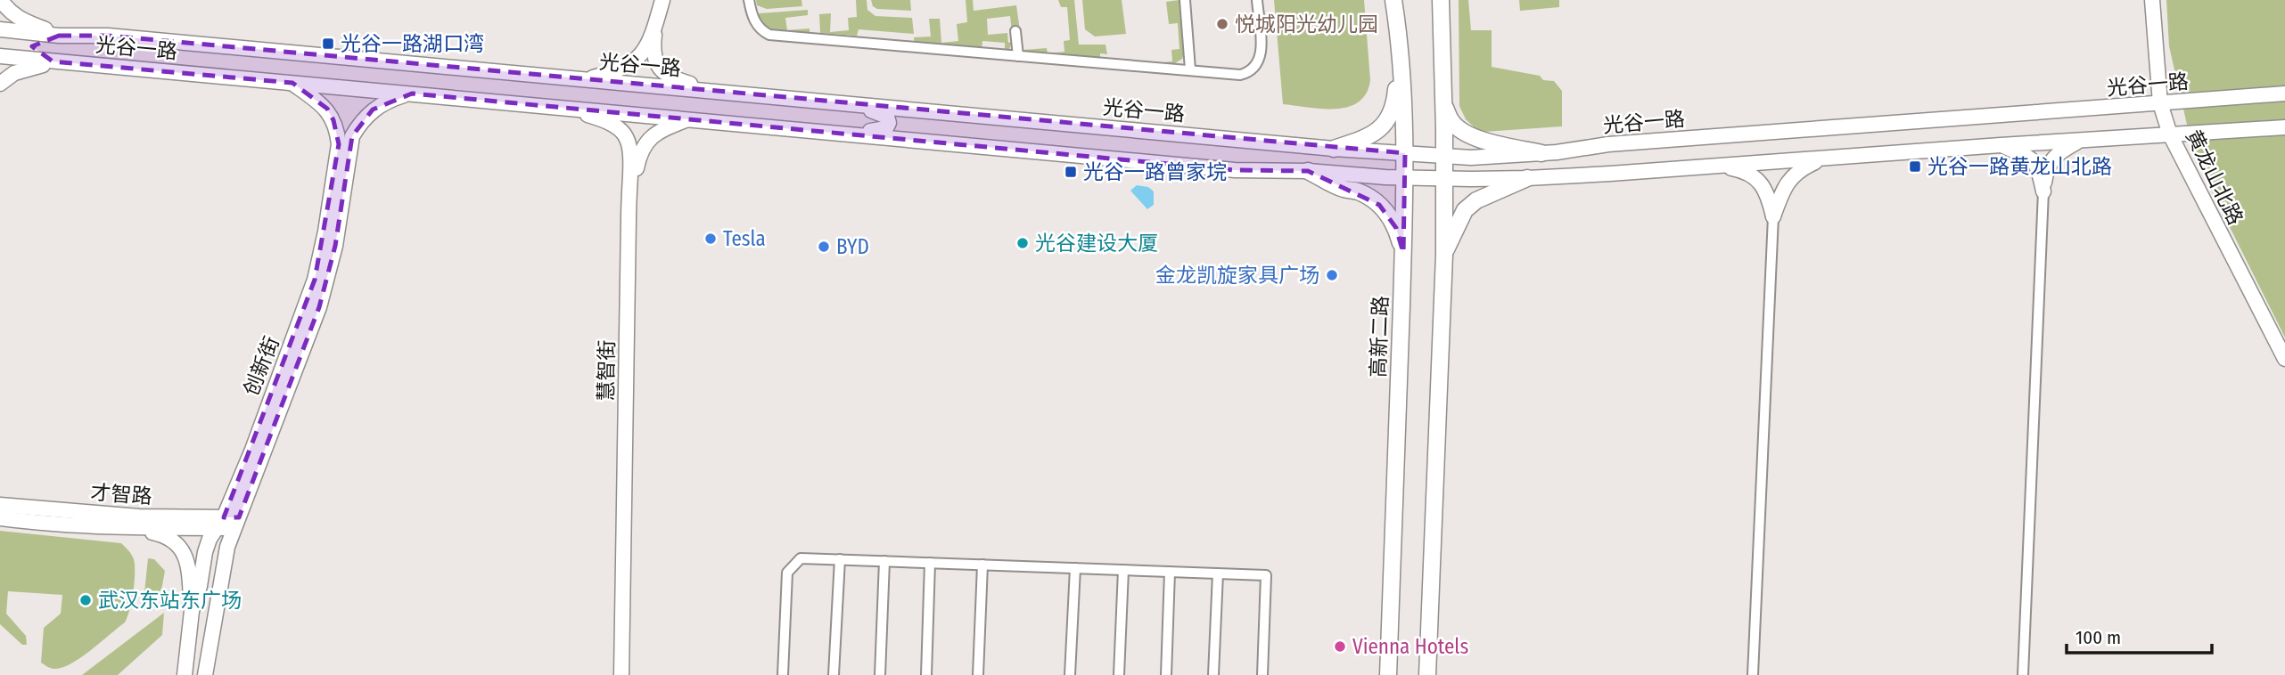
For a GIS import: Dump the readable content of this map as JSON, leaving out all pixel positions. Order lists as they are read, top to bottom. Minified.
{"streets":{"main road":["光谷一路","黄龙山北路","高新二路","创新街","慧智街","才智路"]},"crossings":[["光谷一路","黄龙山北路"],["光谷一路","高新二路"],["光谷一路","创新街"],["光谷一路","慧智街"],["创新街","才智路"]],"places":{"other":["悦城阳光幼儿园","Tesla","光谷建设大厦","BYD","金龙凯旋家具广场","武汉东站东广场","Vienna Hotels"],"transit":["光谷一路湖口湾","光谷一路黄龙山北路","光谷一路曾家垸"]},"scale_bar":"100 m"}
